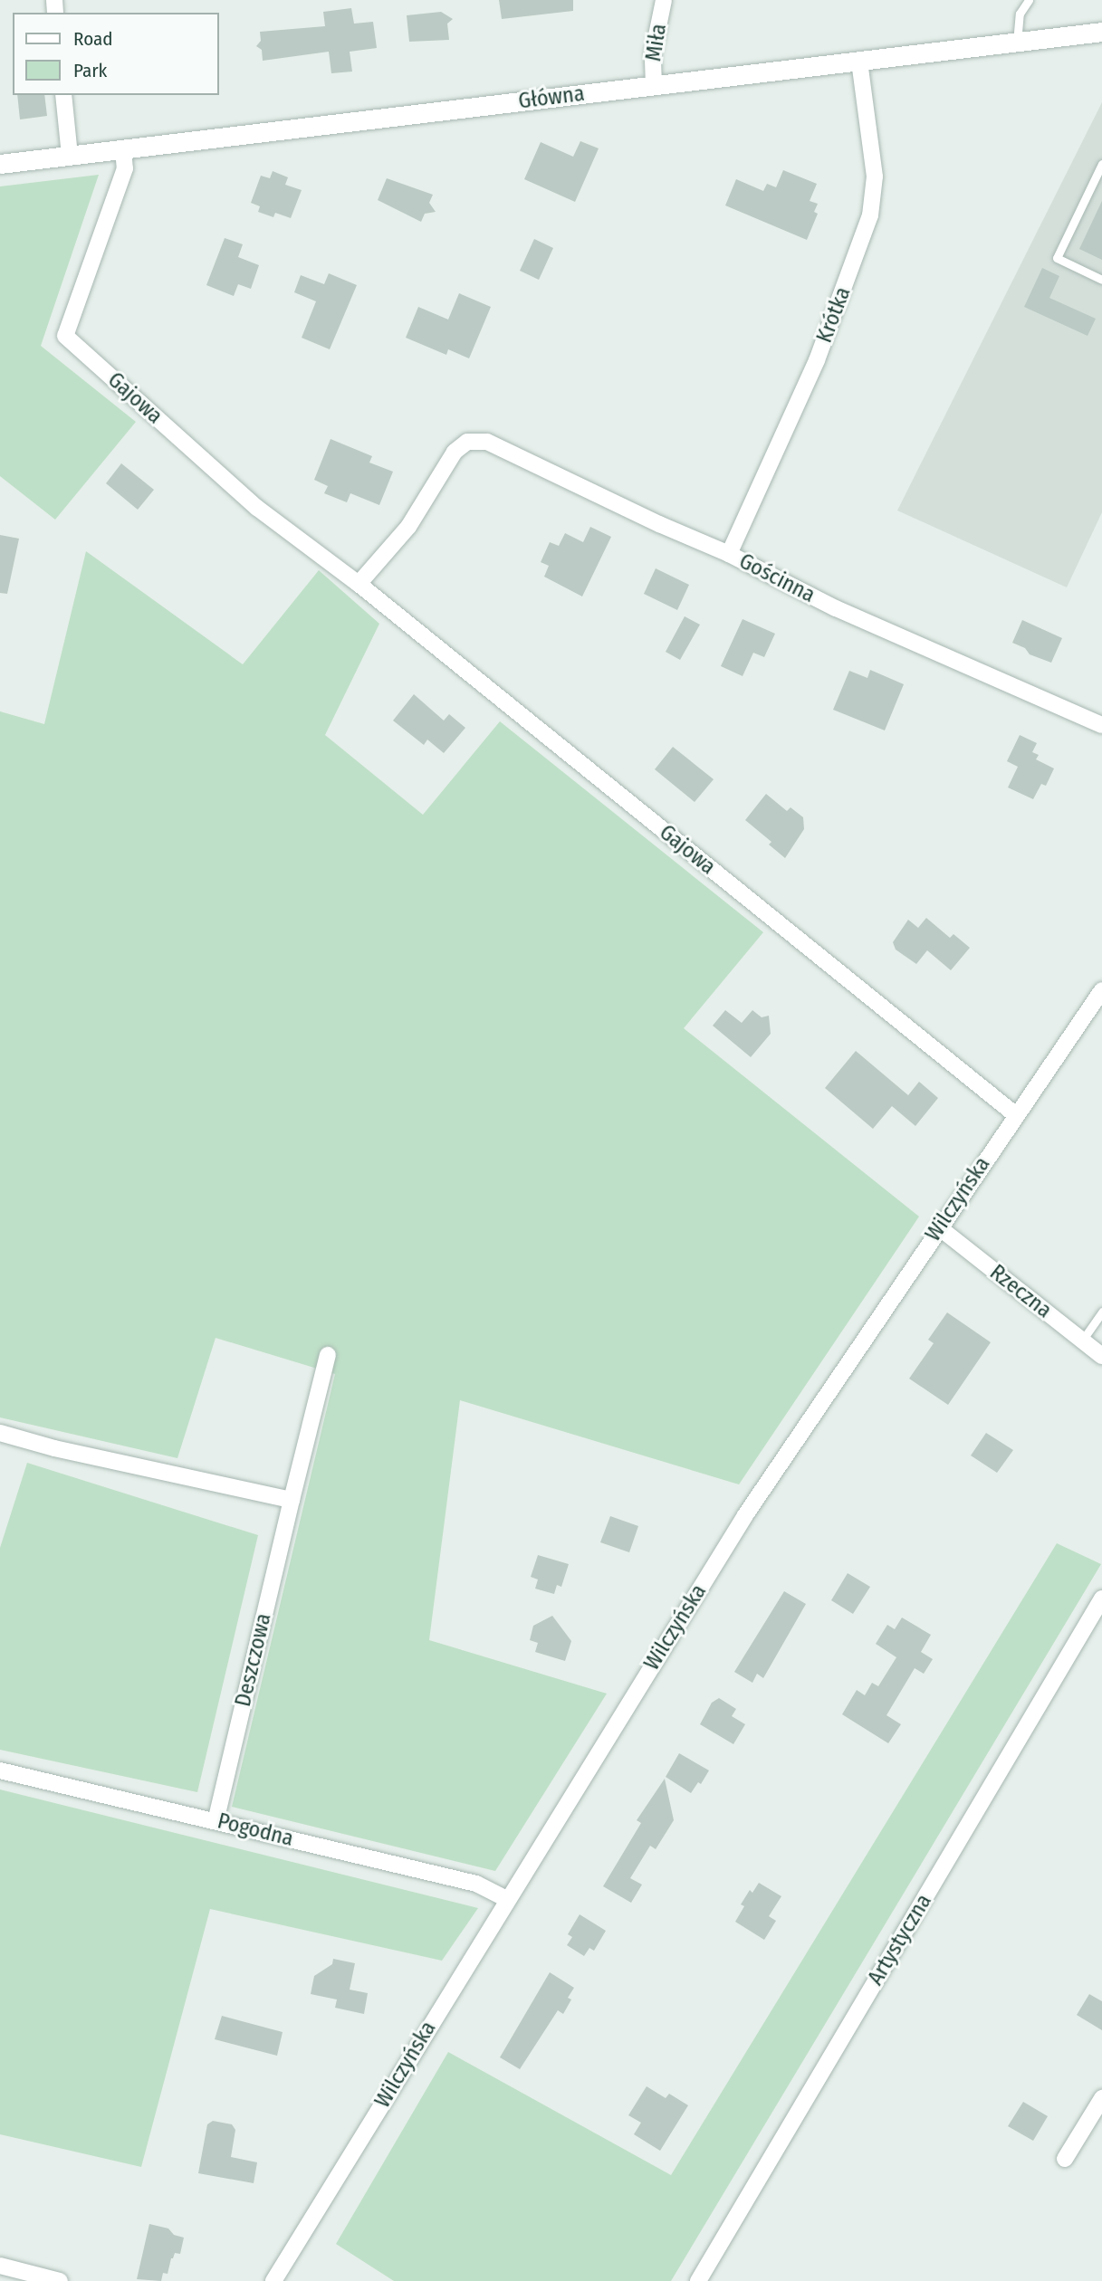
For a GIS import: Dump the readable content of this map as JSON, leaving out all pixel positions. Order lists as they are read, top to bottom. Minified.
{"streets":{"street":["Miła","Główna","Krótka","Gajowa","Gościnna","Wilczyńska","Rzeczna","Deszczowa","Pogodna","Artystyczna"]},"crossings":[["Miła","Główna"],["Główna","Krótka"],["Główna","Gajowa"],["Krótka","Gościnna"],["Gajowa","Gościnna"],["Gajowa","Wilczyńska"],["Wilczyńska","Rzeczna"],["Wilczyńska","Pogodna"],["Deszczowa","Pogodna"]],"legend":["Road","Park"]}
